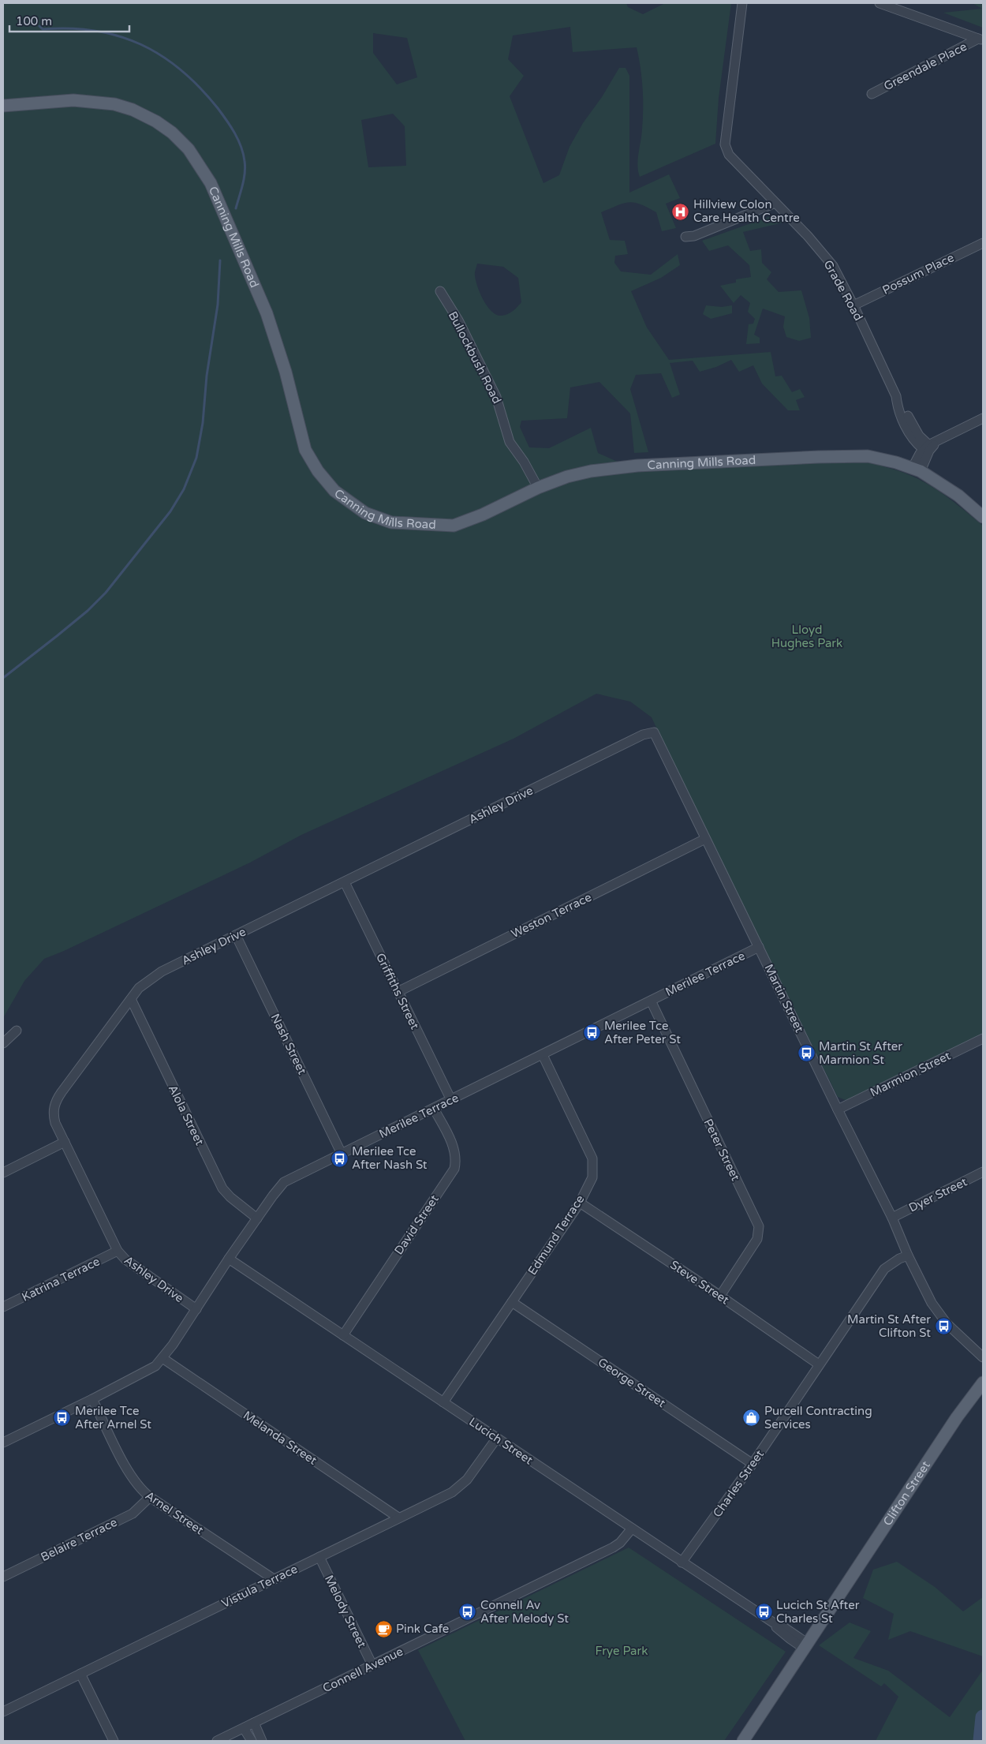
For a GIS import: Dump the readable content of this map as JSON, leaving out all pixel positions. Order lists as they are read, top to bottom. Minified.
{"streets":{"main road":["Canning Mills Road","Clifton Street"],"street":["Greendale Place","Possum Place","Grade Road","Bullockbush Road","Ashley Drive","Weston Terrace","Merilee Terrace","Griffiths Street","Martin Street","Nash Street","Marmion Street","Alola Street","Peter Street","Dyer Street","David Street","Edmund Terrace","Katrina Terrace","Steve Street","George Street","Melanda Street","Lucich Street","Charles Street","Arnel Street","Belaire Terrace","Vistula Terrace","Melody Street","Connell Avenue"]},"crossings":[["Canning Mills Road","Bullockbush Road"],["Possum Place","Grade Road"],["Ashley Drive","Merilee Terrace"],["Ashley Drive","Griffiths Street"],["Ashley Drive","Martin Street"],["Ashley Drive","Nash Street"],["Ashley Drive","Alola Street"],["Ashley Drive","Katrina Terrace"],["Weston Terrace","Griffiths Street"],["Weston Terrace","Martin Street"],["Merilee Terrace","Griffiths Street"],["Merilee Terrace","Martin Street"],["Merilee Terrace","Nash Street"],["Merilee Terrace","Alola Street"],["Merilee Terrace","Peter Street"],["Merilee Terrace","David Street"],["Merilee Terrace","Edmund Terrace"],["Merilee Terrace","Melanda Street"],["Merilee Terrace","Lucich Street"],["Merilee Terrace","Arnel Street"],["Martin Street","Marmion Street"],["Martin Street","Dyer Street"],["Martin Street","Charles Street"],["Peter Street","Steve Street"],["David Street","Lucich Street"],["Edmund Terrace","Steve Street"],["Edmund Terrace","George Street"],["Edmund Terrace","Lucich Street"],["Steve Street","Charles Street"],["George Street","Charles Street"],["Melanda Street","Vistula Terrace"],["Lucich Street","Charles Street"],["Lucich Street","Clifton Street"],["Lucich Street","Vistula Terrace"],["Lucich Street","Connell Avenue"],["Arnel Street","Belaire Terrace"],["Arnel Street","Vistula Terrace"],["Vistula Terrace","Melody Street"],["Melody Street","Connell Avenue"]],"parks":["Lloyd Hughes Park","Frye Park"],"places":{"hospital":["Hillview Colon Care Health Centre"],"bus stop":["Merilee Tce After Peter St","Martin St After Marmion St","Merilee Tce After Nash St","Martin St After Clifton St","Merilee Tce After Arnel St","Connell Av After Melody St","Lucich St After Charles St"],"shop":["Purcell Contracting Services"],"cafe":["Pink Cafe"]},"scale_bar":"100 m"}
